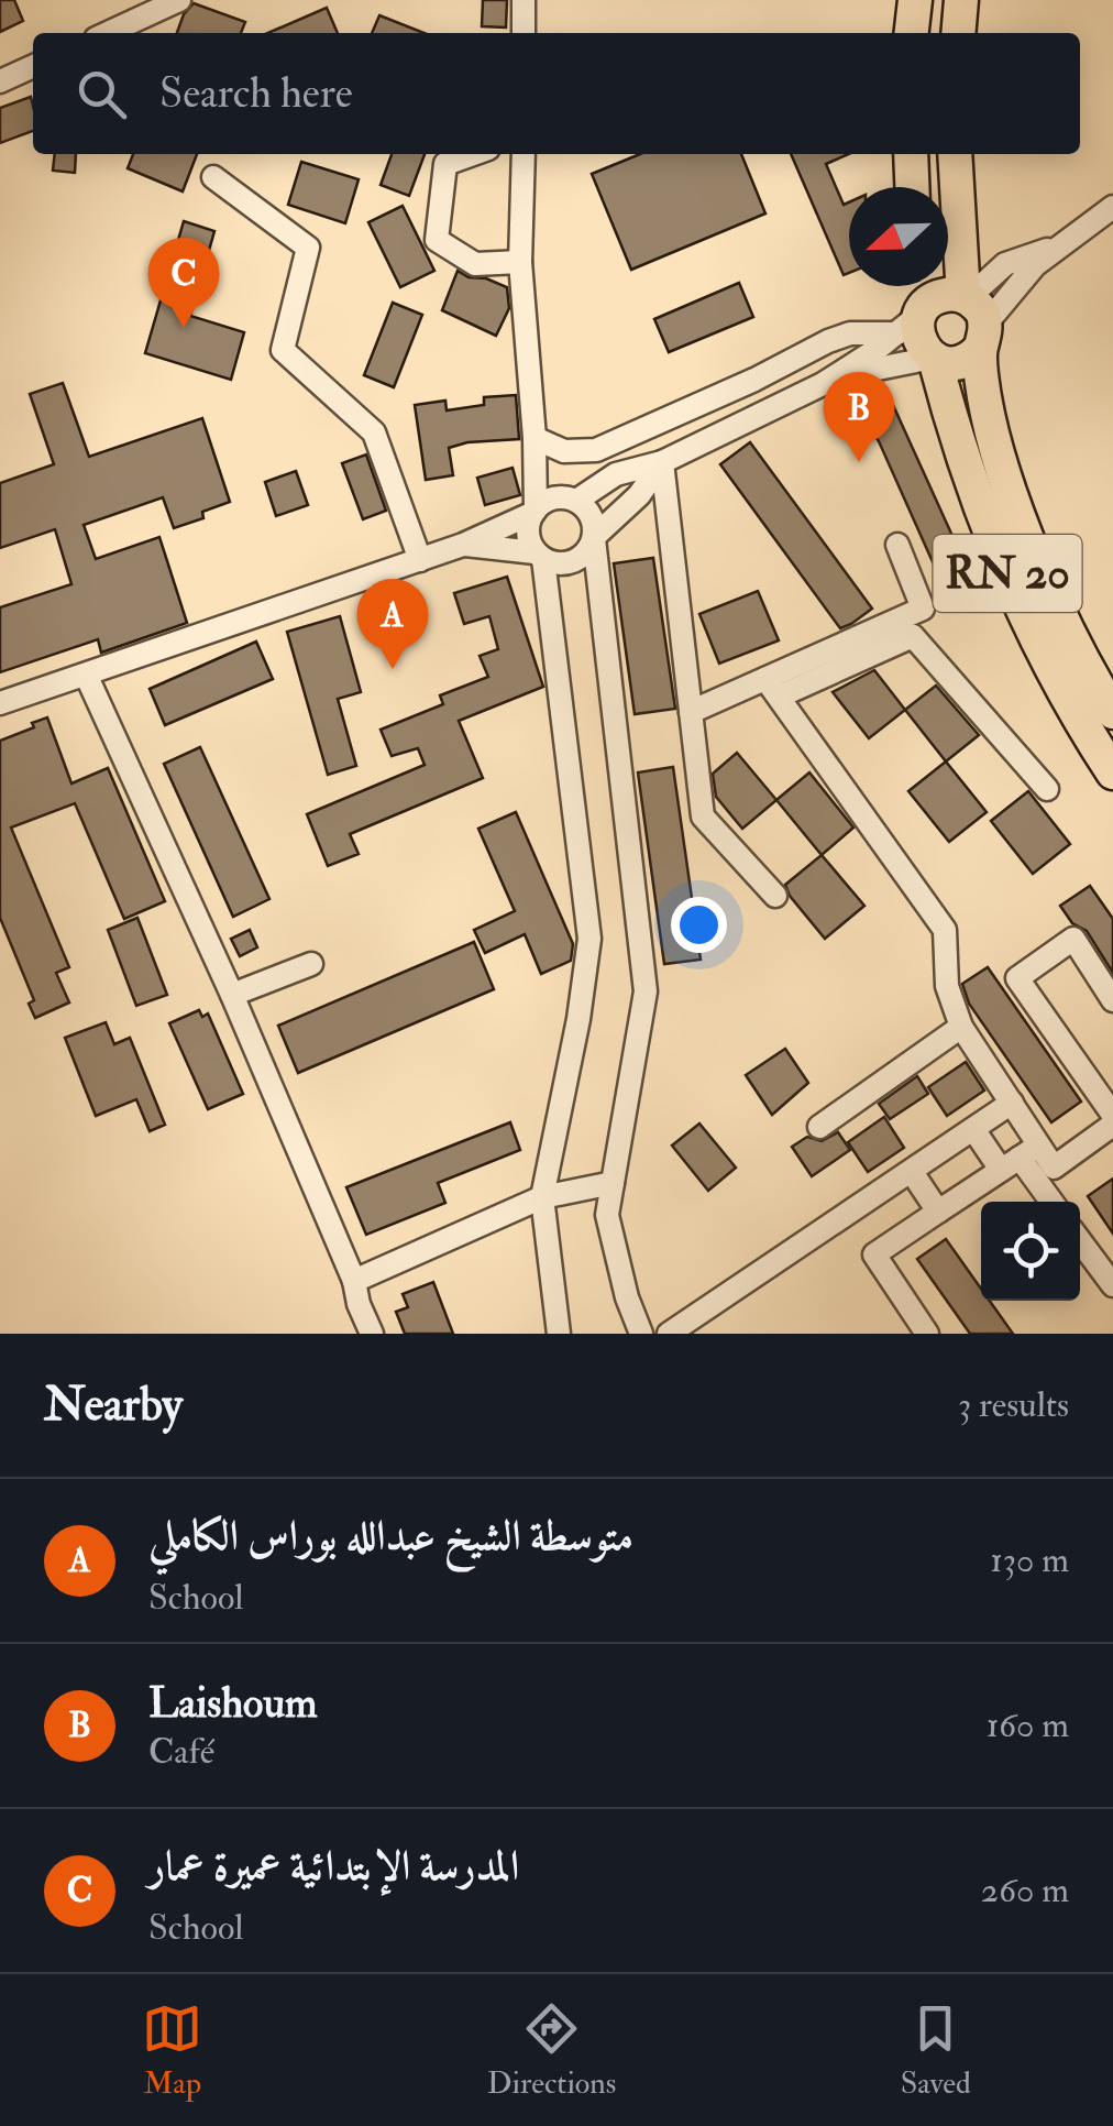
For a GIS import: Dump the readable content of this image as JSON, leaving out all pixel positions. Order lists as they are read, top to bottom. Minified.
{"streets":{"highway":["RN 20"]},"north":"left","page":{"search":"Search here","pins":["C","B","A"],"heading":["Nearby","3 results"],"list":[{"mark":"A","name":"متوسطة الشيخ عبدالله بوراس الكاملي","note":"School","value":"130 m"},{"mark":"B","name":"Laishoum","note":"Café","value":"160 m"},{"mark":"C","name":"المدرسة الإبتدائية عميرة عمار","note":"School","value":"260 m"}],"nav":["Map","Directions","Saved"]}}
